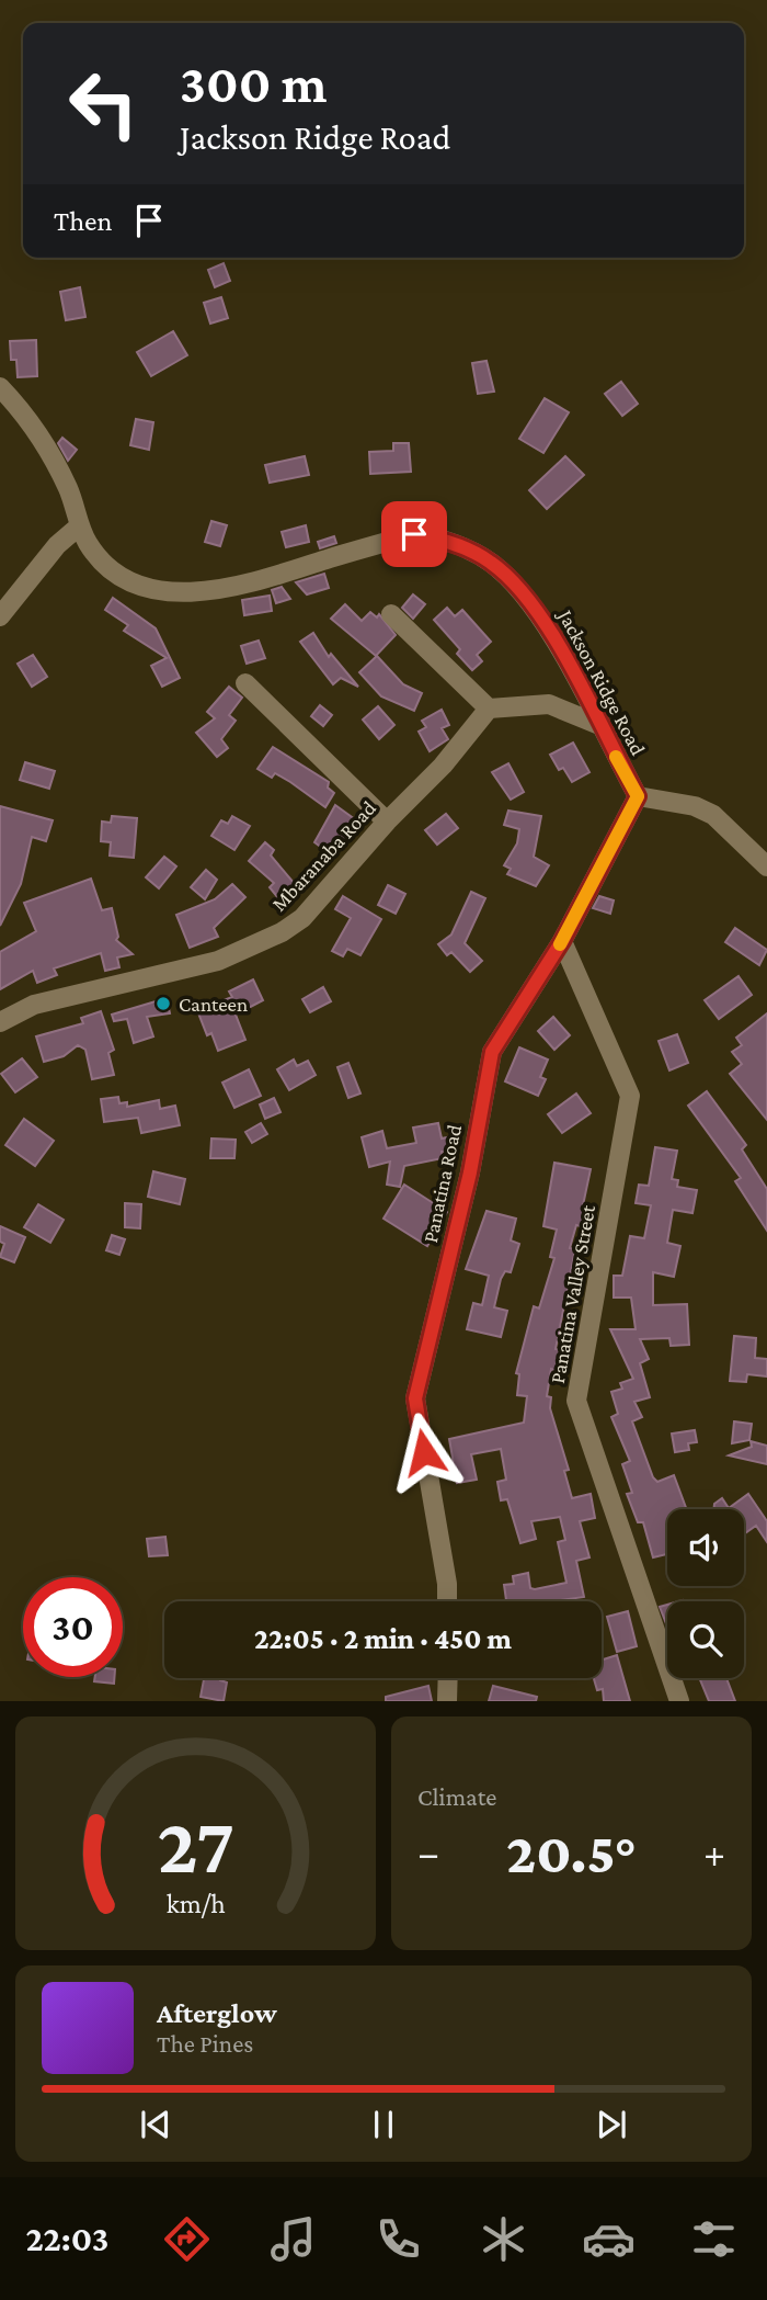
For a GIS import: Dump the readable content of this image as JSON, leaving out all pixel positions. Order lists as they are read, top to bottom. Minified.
{"streets":{"street":["Jackson Ridge Road","Mbaranaba Road","Panatina Road","Panatina Valley Street"]},"crossings":[["Jackson Ridge Road","Panatina Road"],["Panatina Road","Panatina Valley Street"]],"places":["Canteen"],"page":{"turn":["300 m","Jackson Ridge Road"],"then":"Then","limit":"30","trip":"22:05 · 2 min · 450 m","tile":"Climate","heat":["−","20.5°","+"],"song":["Afterglow","The Pines"],"tabs":"22:03","gauge":["27","km/h"]}}
